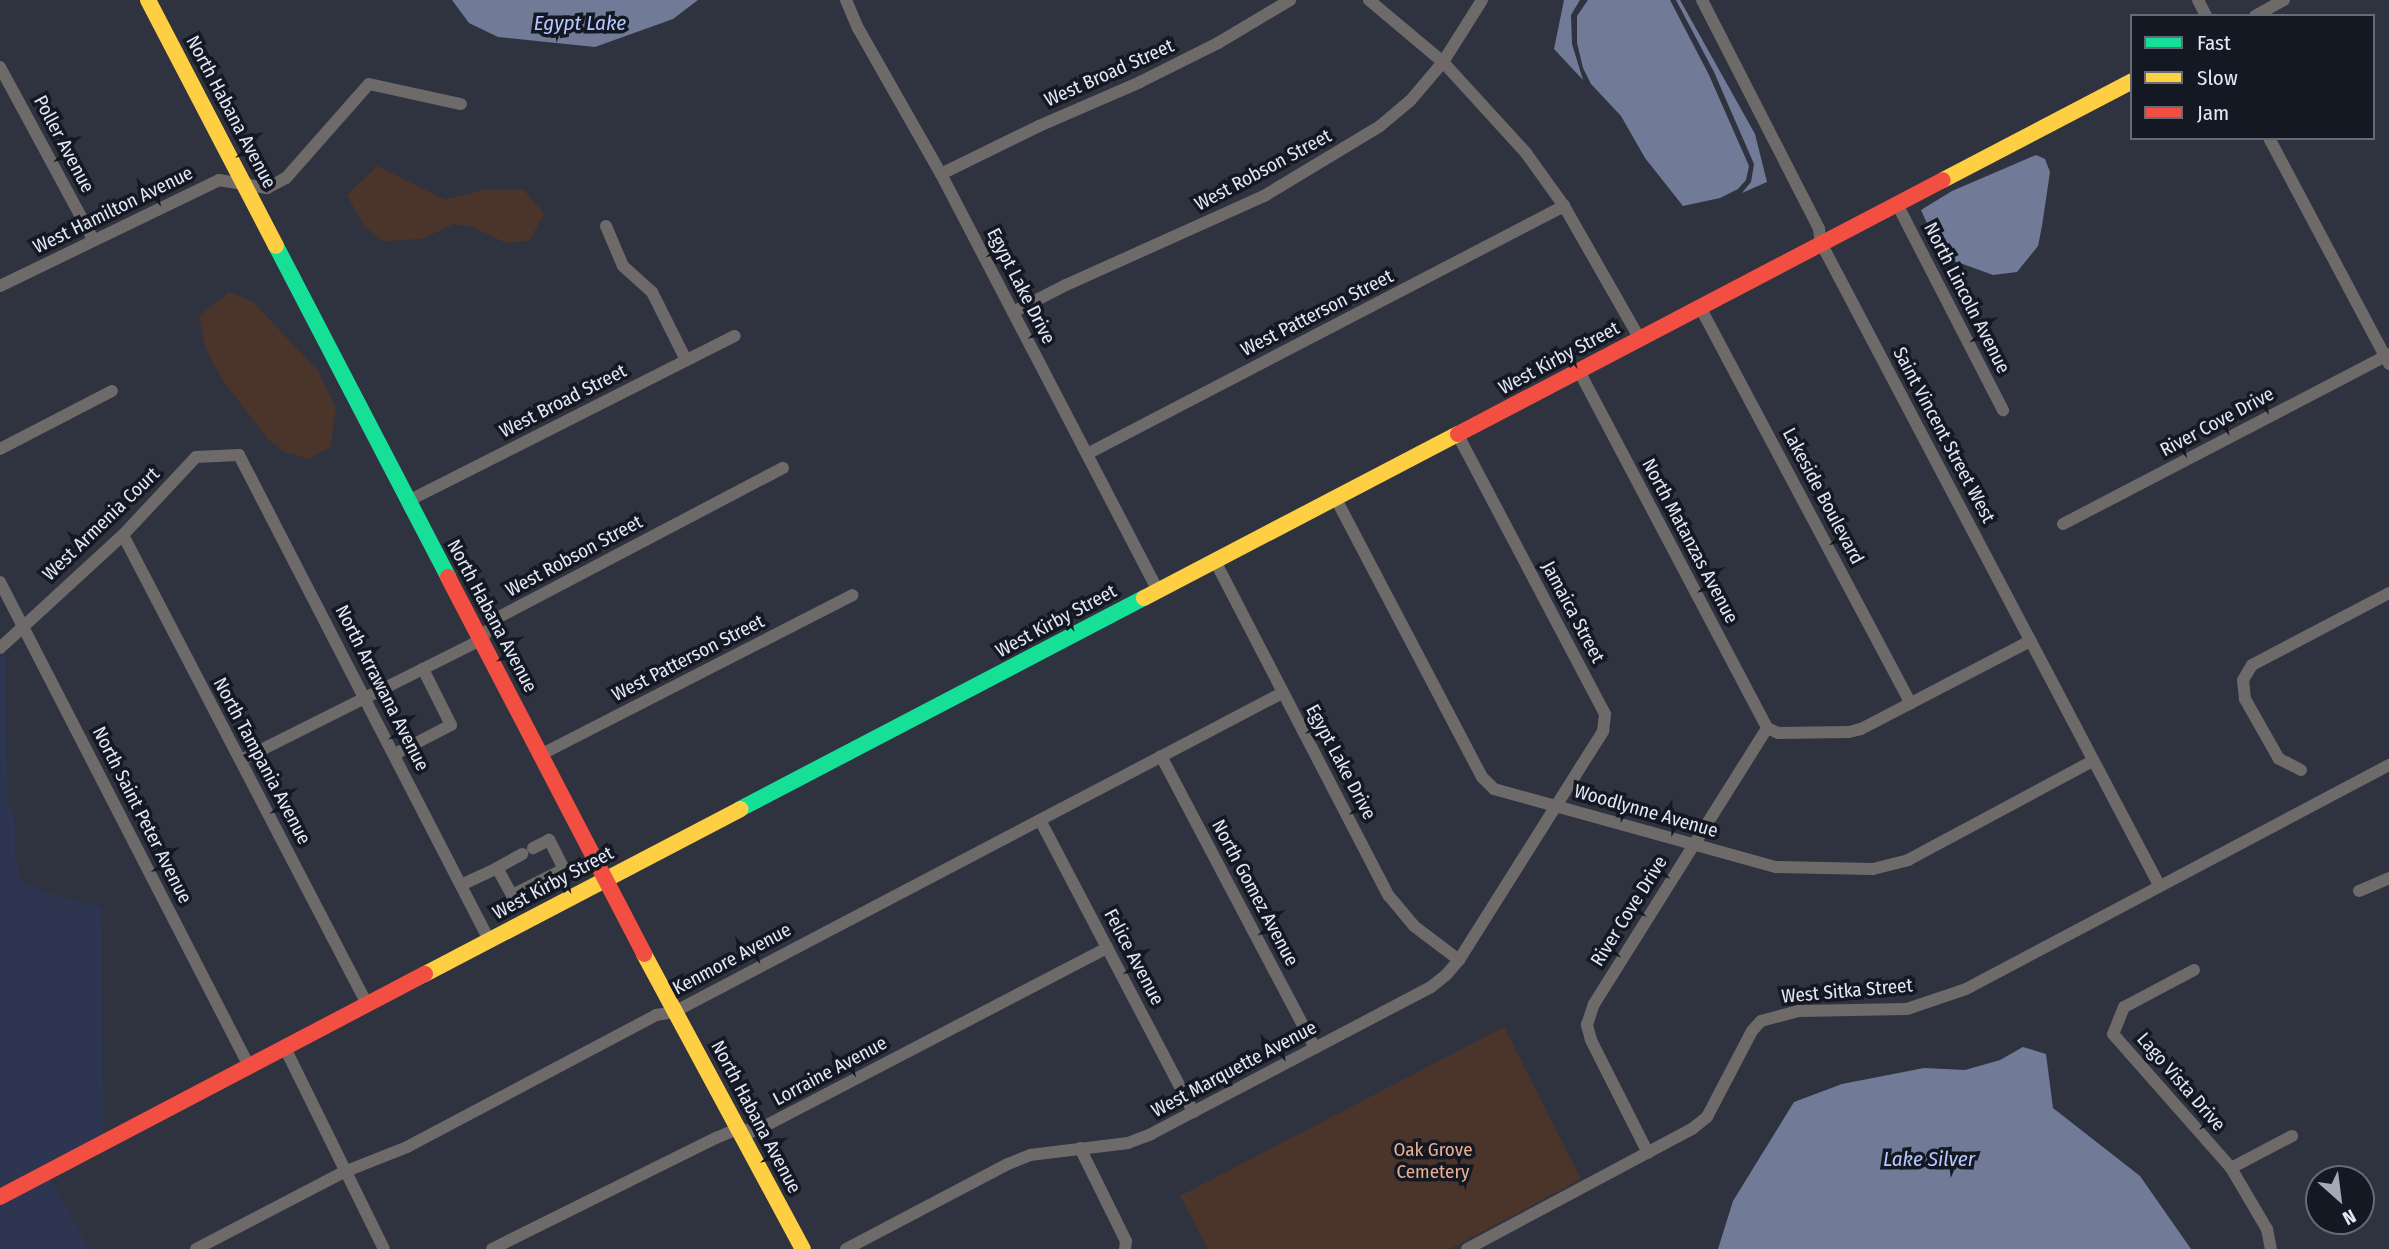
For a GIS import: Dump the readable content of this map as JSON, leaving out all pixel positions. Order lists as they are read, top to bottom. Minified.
{"streets":{"street":["West Broad Street","North Habana Avenue","Poller Avenue","West Robson Street","West Hamilton Avenue","Egypt Lake Drive","North Lincoln Avenue","West Patterson Street","West Kirby Street","River Cove Drive","Saint Vincent Street West","Lakeside Boulevard","West Armenia Court","North Matanzas Avenue","Jamaica Street","North Arrawana Avenue","North Tampania Avenue","Woodlynne Avenue","North Saint Peter Avenue","North Gomez Avenue","Felice Avenue","Kenmore Avenue","West Sitka Street","West Marquette Avenue","Lorraine Avenue","Lago Vista Drive"]},"crossings":[["West Broad Street","North Habana Avenue"],["West Broad Street","Egypt Lake Drive"],["North Habana Avenue","West Robson Street"],["North Habana Avenue","West Hamilton Avenue"],["North Habana Avenue","West Patterson Street"],["North Habana Avenue","West Kirby Street"],["North Habana Avenue","Kenmore Avenue"],["North Habana Avenue","Lorraine Avenue"],["Poller Avenue","West Hamilton Avenue"],["West Robson Street","Egypt Lake Drive"],["West Robson Street","North Arrawana Avenue"],["West Robson Street","North Tampania Avenue"],["Egypt Lake Drive","West Patterson Street"],["Egypt Lake Drive","West Kirby Street"],["Egypt Lake Drive","Kenmore Avenue"],["Egypt Lake Drive","West Marquette Avenue"],["North Lincoln Avenue","West Kirby Street"],["West Kirby Street","Saint Vincent Street West"],["West Kirby Street","Lakeside Boulevard"],["West Kirby Street","North Matanzas Avenue"],["West Kirby Street","Jamaica Street"],["West Kirby Street","North Arrawana Avenue"],["West Kirby Street","North Tampania Avenue"],["West Kirby Street","Woodlynne Avenue"],["West Kirby Street","North Saint Peter Avenue"],["River Cove Drive","North Matanzas Avenue"],["River Cove Drive","Woodlynne Avenue"],["River Cove Drive","West Sitka Street"],["Saint Vincent Street West","Woodlynne Avenue"],["Saint Vincent Street West","West Sitka Street"],["West Armenia Court","North Arrawana Avenue"],["West Armenia Court","North Tampania Avenue"],["West Armenia Court","North Saint Peter Avenue"],["Jamaica Street","Woodlynne Avenue"],["Jamaica Street","West Marquette Avenue"],["Woodlynne Avenue","West Marquette Avenue"],["North Gomez Avenue","Kenmore Avenue"],["North Gomez Avenue","West Marquette Avenue"],["Felice Avenue","Kenmore Avenue"],["Felice Avenue","West Marquette Avenue"],["Felice Avenue","Lorraine Avenue"]],"water":["Egypt Lake","Lake Silver"],"parks":["Oak Grove Cemetery"],"legend":["Fast","Slow","Jam"],"north":"bottom right"}
